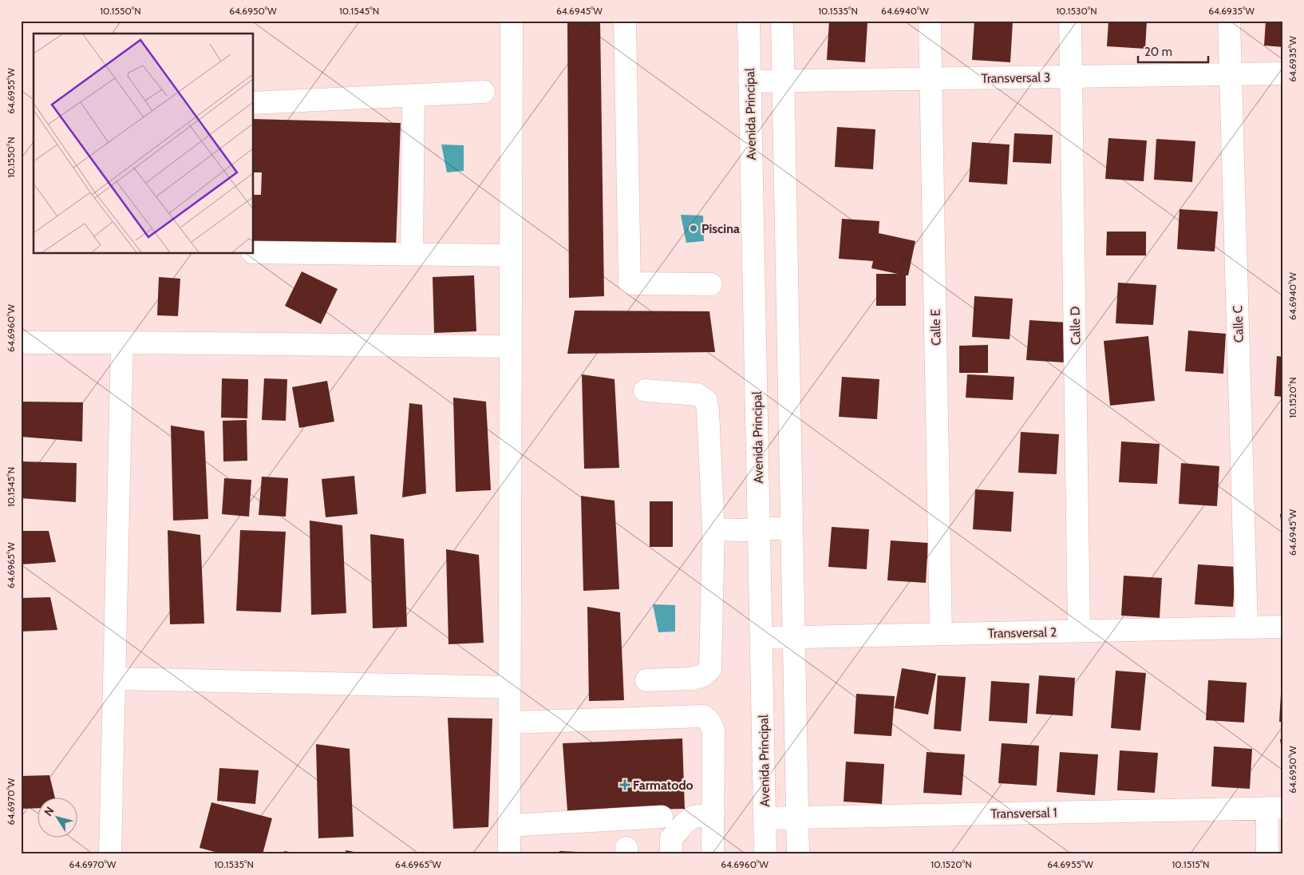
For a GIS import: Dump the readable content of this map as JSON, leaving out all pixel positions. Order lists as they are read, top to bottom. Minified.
{"streets":{"street":["Transversal 3","Avenida Principal","Calle C","Calle D","Calle E","Transversal 2","Transversal 1"]},"crossings":[["Transversal 3","Avenida Principal"],["Transversal 3","Calle C"],["Transversal 3","Calle D"],["Transversal 3","Calle E"],["Avenida Principal","Transversal 2"],["Avenida Principal","Transversal 1"],["Calle C","Transversal 2"],["Calle D","Transversal 2"],["Calle E","Transversal 2"]],"places":{"other":["Piscina"],"health":["Farmatodo"]},"scale_bar":"20 m","north":"top left","coordinates":["10.1550°N","64.6950°W","10.1545°N","64.6945°W","10.1535°N","64.6940°W","10.1530°N","64.6935°W","64.6955°W","64.6960°W","10.1520°N","64.6965°W","64.6970°W","10.1515°N"]}
